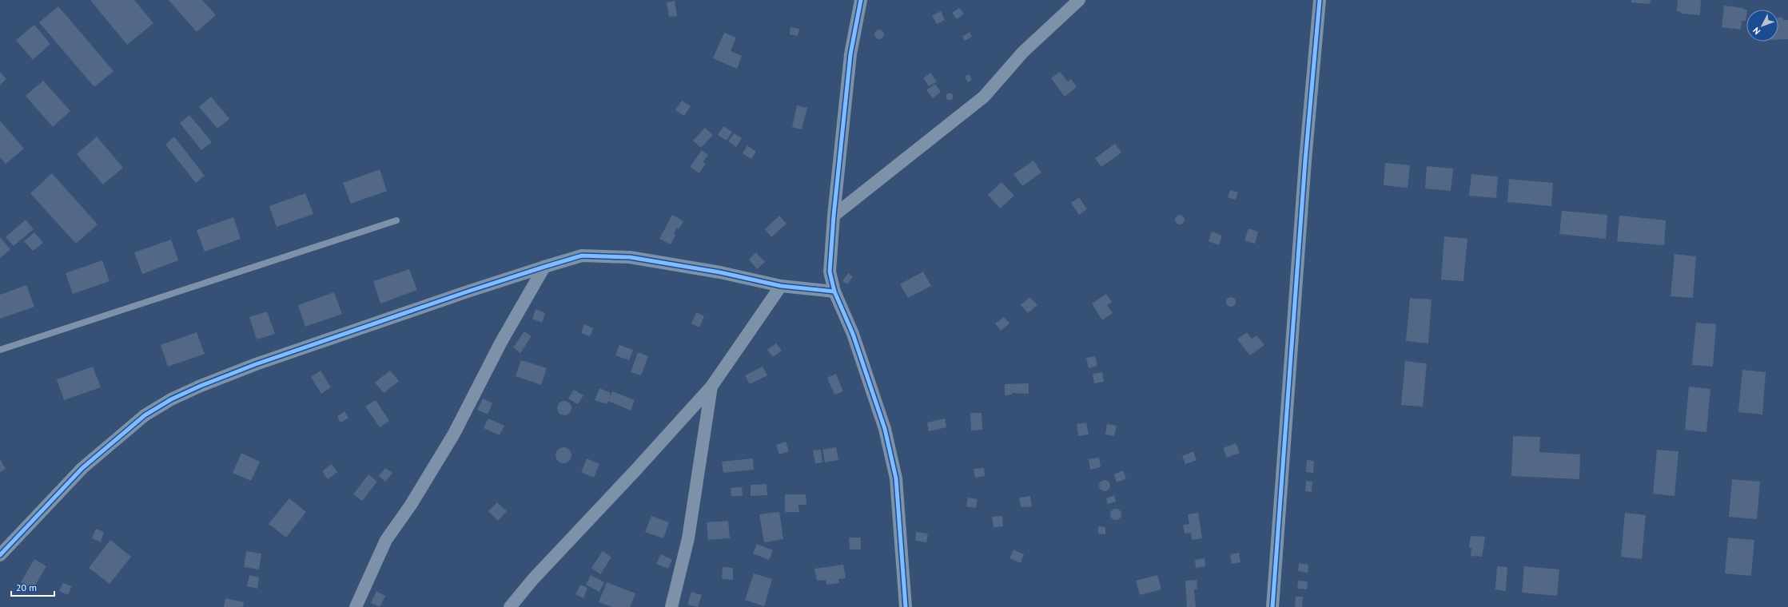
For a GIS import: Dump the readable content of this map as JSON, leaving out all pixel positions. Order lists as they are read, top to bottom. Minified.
{"scale_bar":"20 m","north":"bottom left"}
